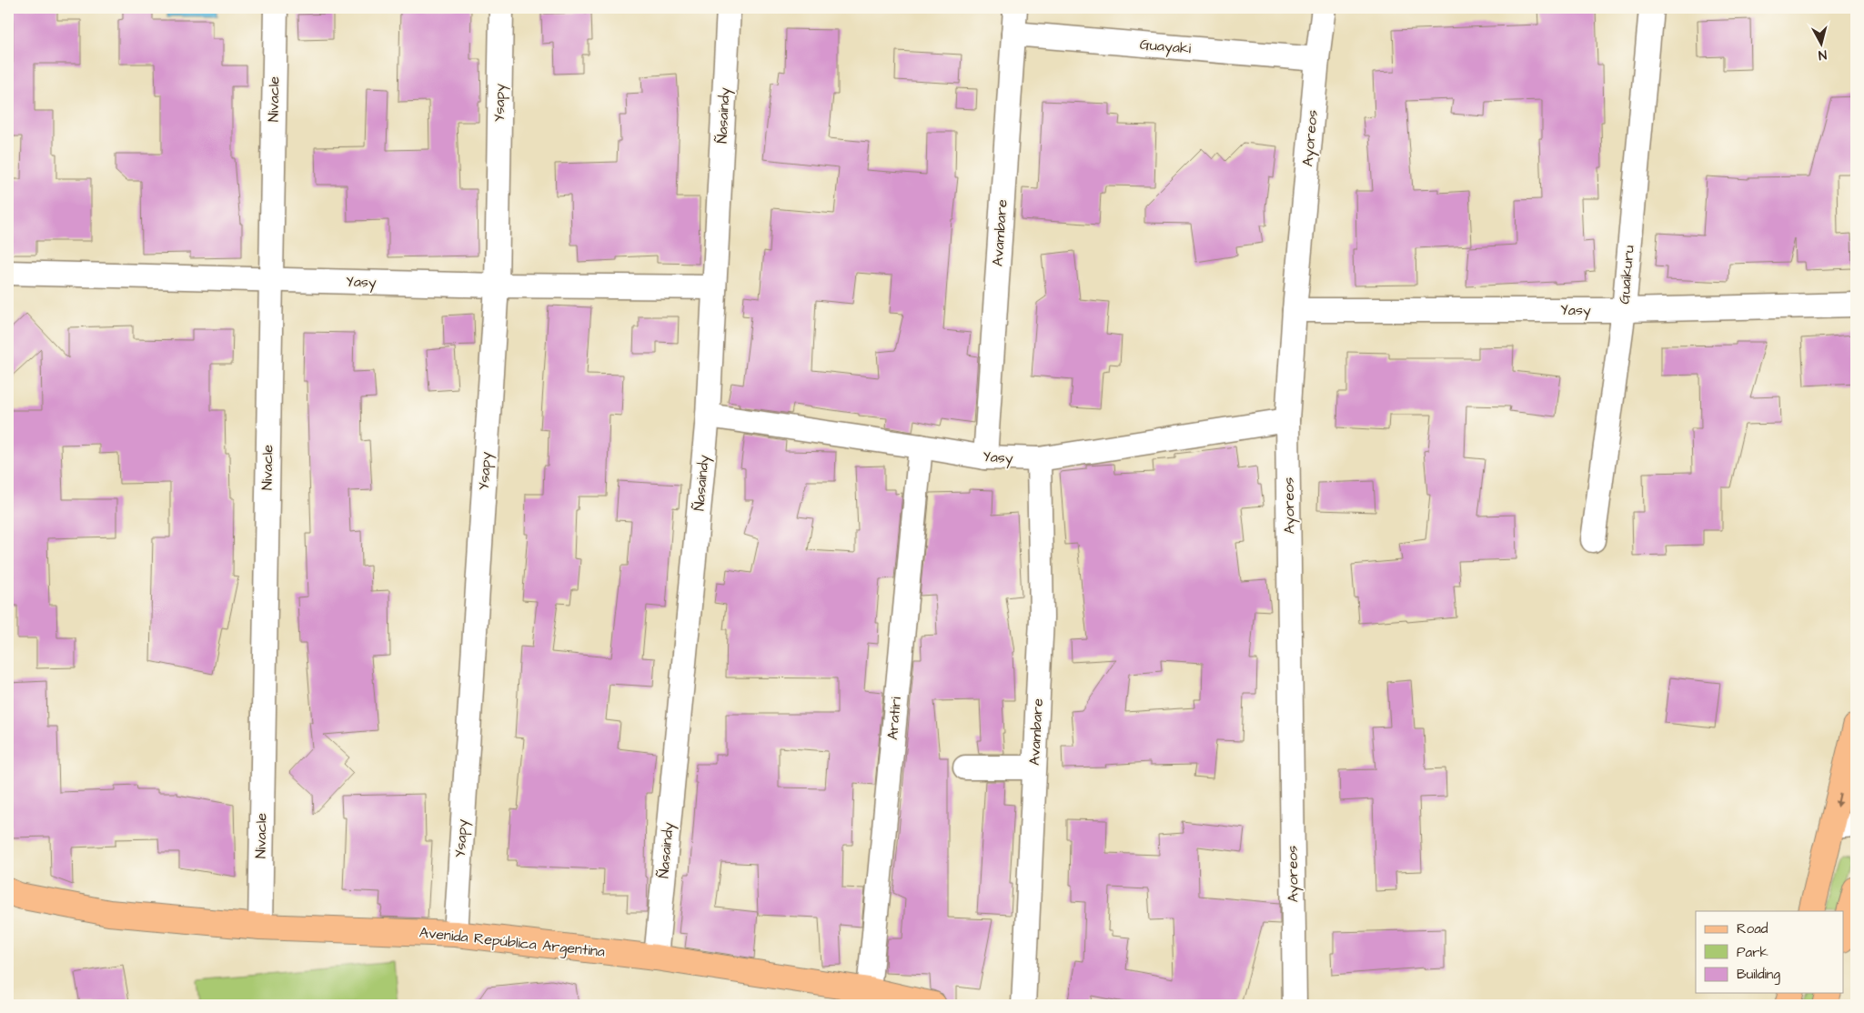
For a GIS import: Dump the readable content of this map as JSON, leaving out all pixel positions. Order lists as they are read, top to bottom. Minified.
{"streets":{"main road":["Avenida República Argentina"],"street":["Guayaki","Nivacle","Ysapy","Ñasaindy","Ayoreos","Avambare","Guaikuru","Yasy","Aratiri"]},"crossings":[["Guayaki","Ayoreos"],["Guayaki","Avambare"],["Nivacle","Yasy"],["Nivacle","Avenida República Argentina"],["Ysapy","Yasy"],["Ysapy","Avenida República Argentina"],["Ñasaindy","Yasy"],["Ñasaindy","Avenida República Argentina"],["Ayoreos","Yasy"],["Avambare","Yasy"],["Guaikuru","Yasy"],["Yasy","Aratiri"],["Aratiri","Avenida República Argentina"]],"legend":["Road","Park","Building"],"north":"bottom"}
